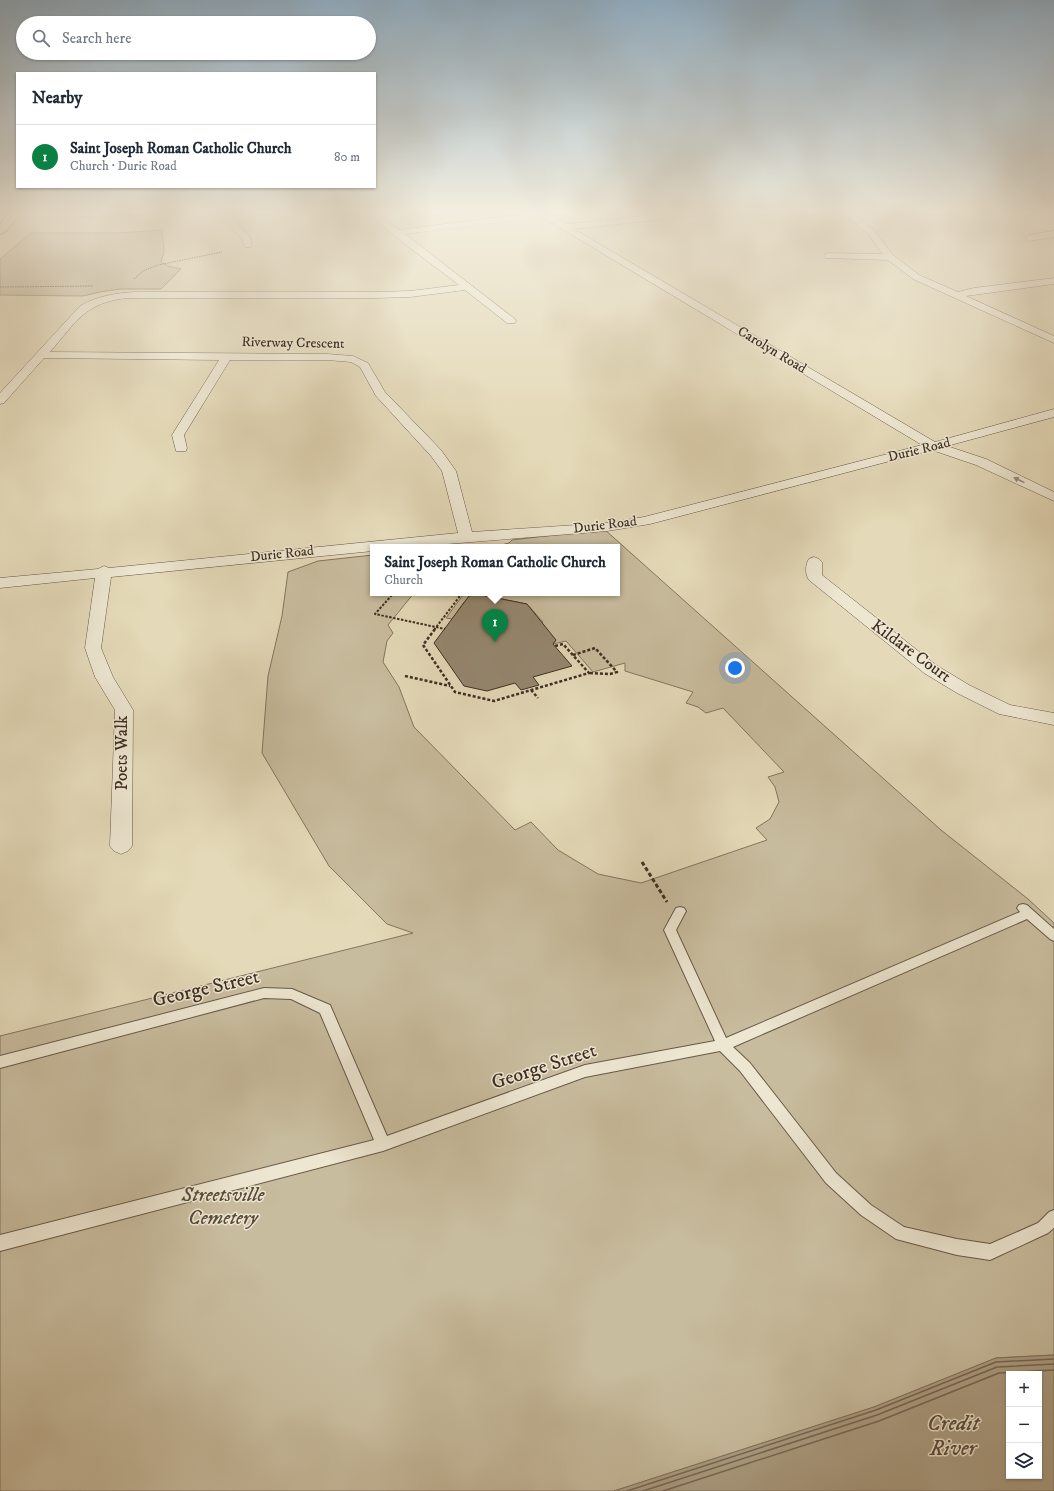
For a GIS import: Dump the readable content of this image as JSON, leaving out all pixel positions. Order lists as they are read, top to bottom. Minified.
{"streets":{"street":["Riverway Crescent","Carolyn Road","Durie Road","Kildare Court","Poets Walk"],"lane":["George Street"]},"crossings":[["Riverway Crescent","Durie Road"],["Carolyn Road","Durie Road"],["Durie Road","Poets Walk"]],"water":["Credit River"],"parks":["Streetsville Cemetery"],"page":{"search":"Search here","heading":"Nearby","list":[{"mark":"1","name":"Saint Joseph Roman Catholic Church","note":"Church · Durie Road","value":"80 m"}],"popup":["Saint Joseph Roman Catholic Church","Church"],"pins":"1","map_buttons":["+","−"]}}
